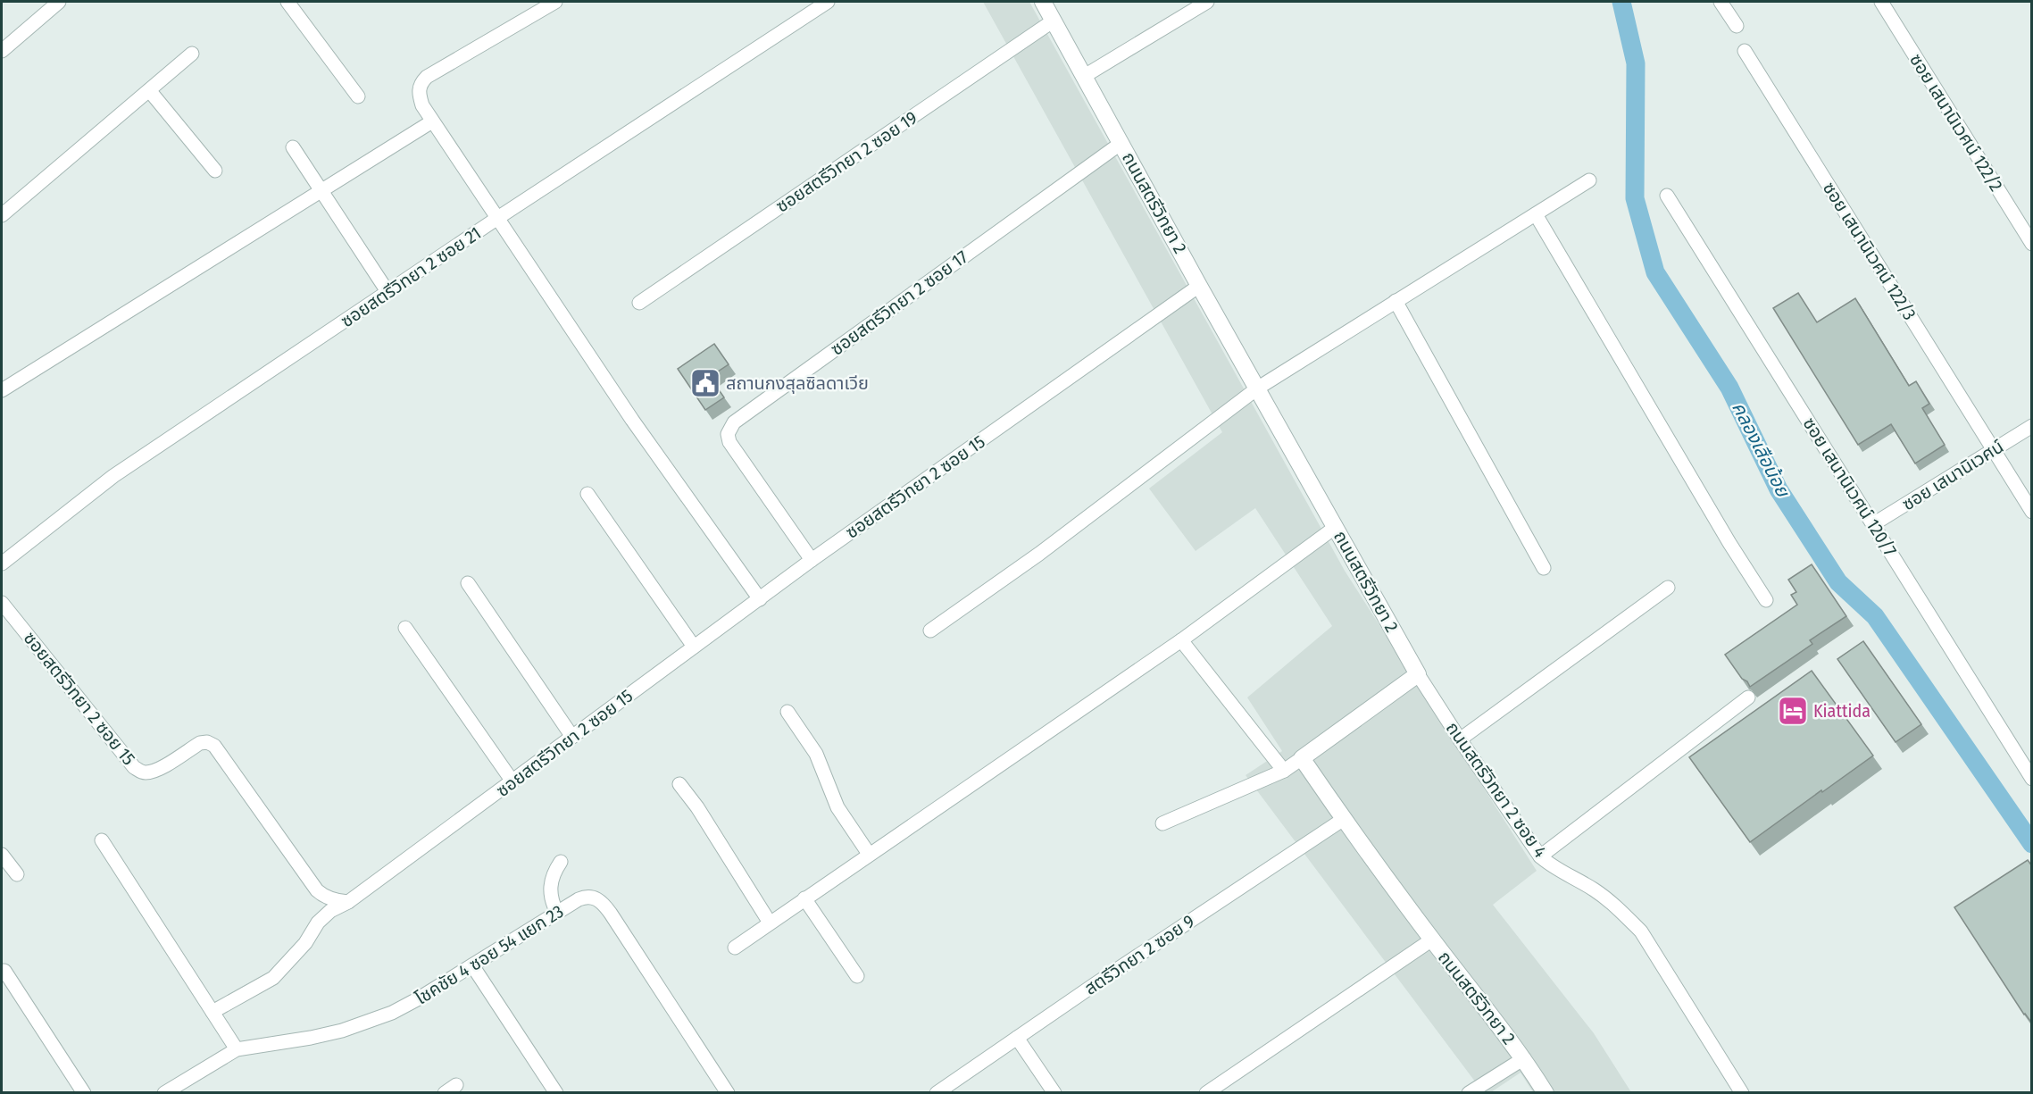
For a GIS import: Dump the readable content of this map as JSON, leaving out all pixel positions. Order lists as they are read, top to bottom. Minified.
{"streets":{"street":["ซอย เสนานิเวศน์ 122/2","ซอยสตรีวิทยา 2 ซอย 19","ถนนสตรีวิทยา 2","ซอย เสนานิเวศน์ 122/3","ซอยสตรีวิทยา 2 ซอย 21","ซอยสตรีวิทยา 2 ซอย 17","ซอย เสนานิเวศน์","ซอยสตรีวิทยา 2 ซอย 15","ซอย เสนานิเวศน์ 120/7","ถนนสตรีวิทยา 2 ซอย 4","โชคชัย 4 ซอย 54 แยก 23","สตรีวิทยา 2 ซอย 9"]},"crossings":[["ซอยสตรีวิทยา 2 ซอย 19","ถนนสตรีวิทยา 2"],["ถนนสตรีวิทยา 2","ซอยสตรีวิทยา 2 ซอย 17"],["ถนนสตรีวิทยา 2","ซอยสตรีวิทยา 2 ซอย 15"],["ถนนสตรีวิทยา 2","ถนนสตรีวิทยา 2 ซอย 4"],["ถนนสตรีวิทยา 2","สตรีวิทยา 2 ซอย 9"],["ซอย เสนานิเวศน์ 122/3","ซอย เสนานิเวศน์"],["ซอยสตรีวิทยา 2 ซอย 17","ซอยสตรีวิทยา 2 ซอย 15"],["ซอย เสนานิเวศน์","ซอย เสนานิเวศน์ 120/7"]],"water":["คลองเสือน้อย"],"places":{"public building":["สถานกงสุลซิลดาเวีย"],"hotel":["Kiattida"]}}
